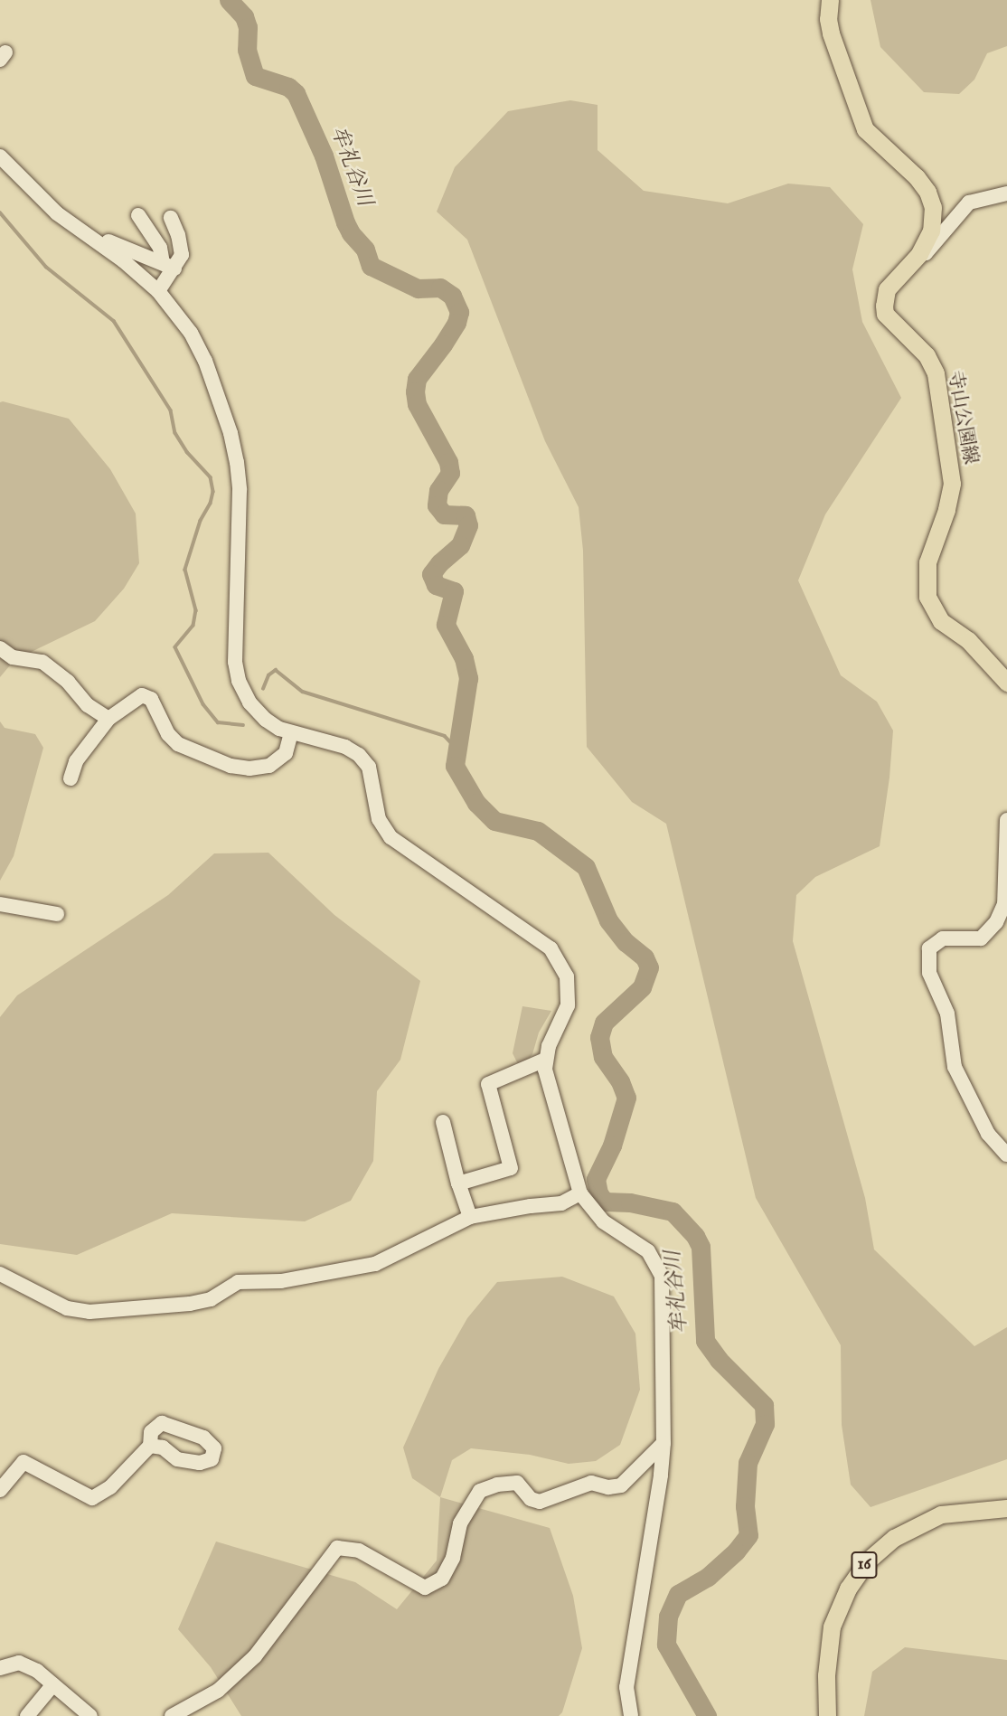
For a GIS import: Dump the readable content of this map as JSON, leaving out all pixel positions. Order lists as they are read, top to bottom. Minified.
{"streets":{"main road":["寺山公園線","16"]},"water":["牟礼谷川"]}
